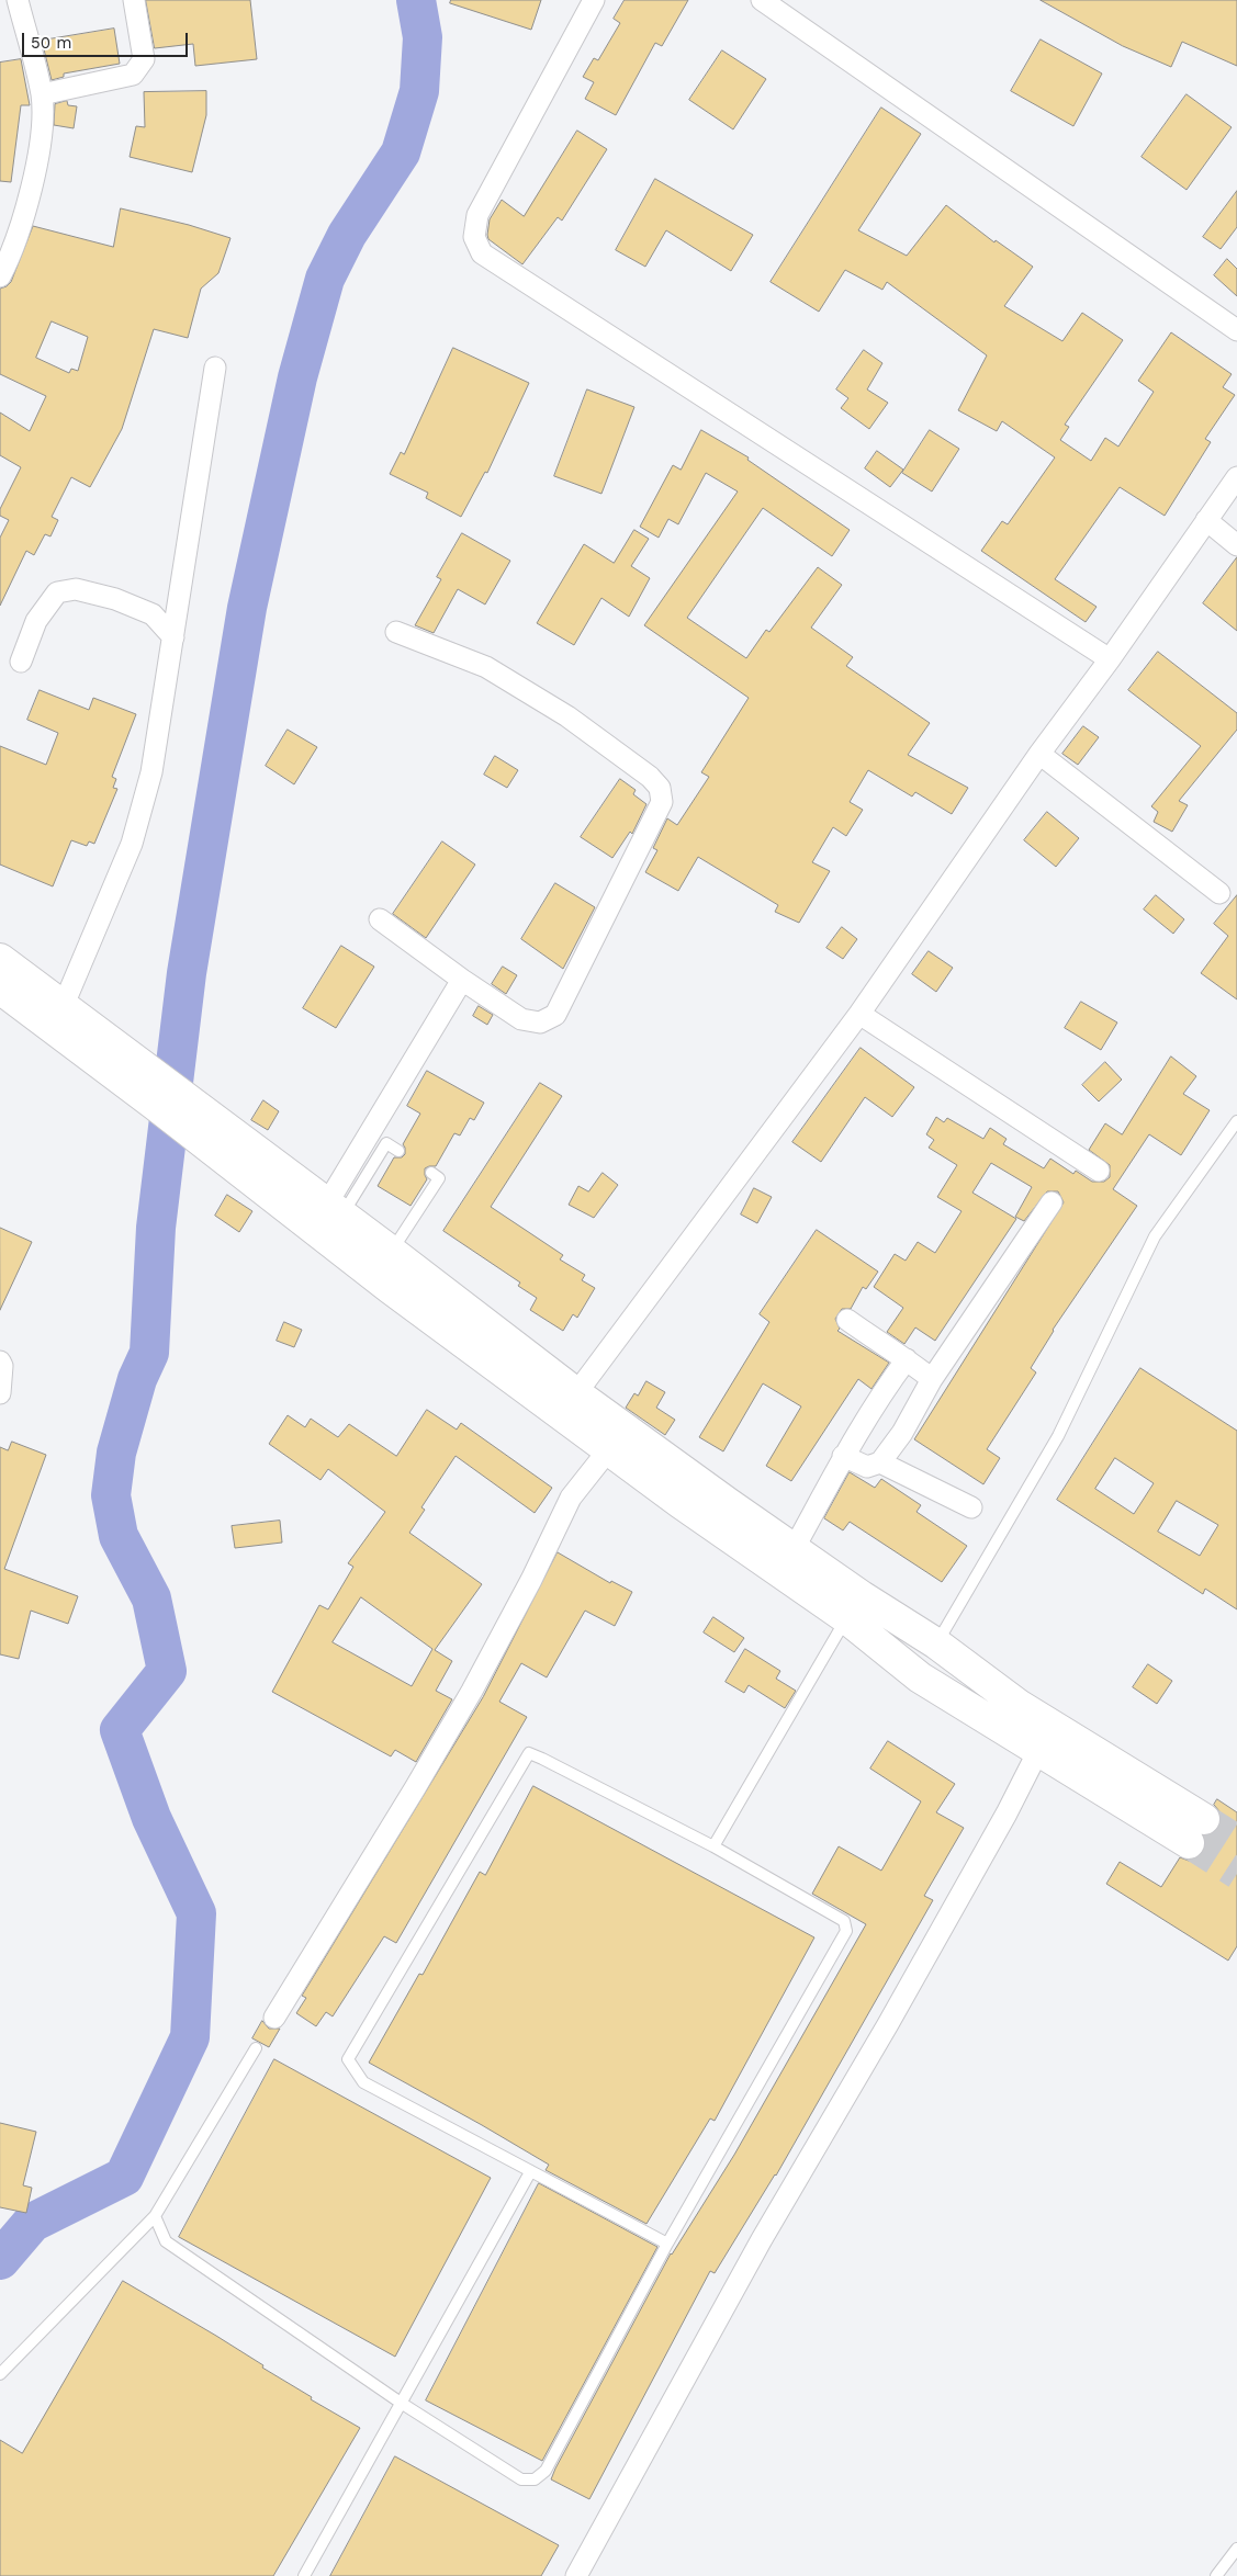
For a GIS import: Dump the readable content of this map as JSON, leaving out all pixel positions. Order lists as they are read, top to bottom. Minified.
{"scale_bar":"50 m"}
